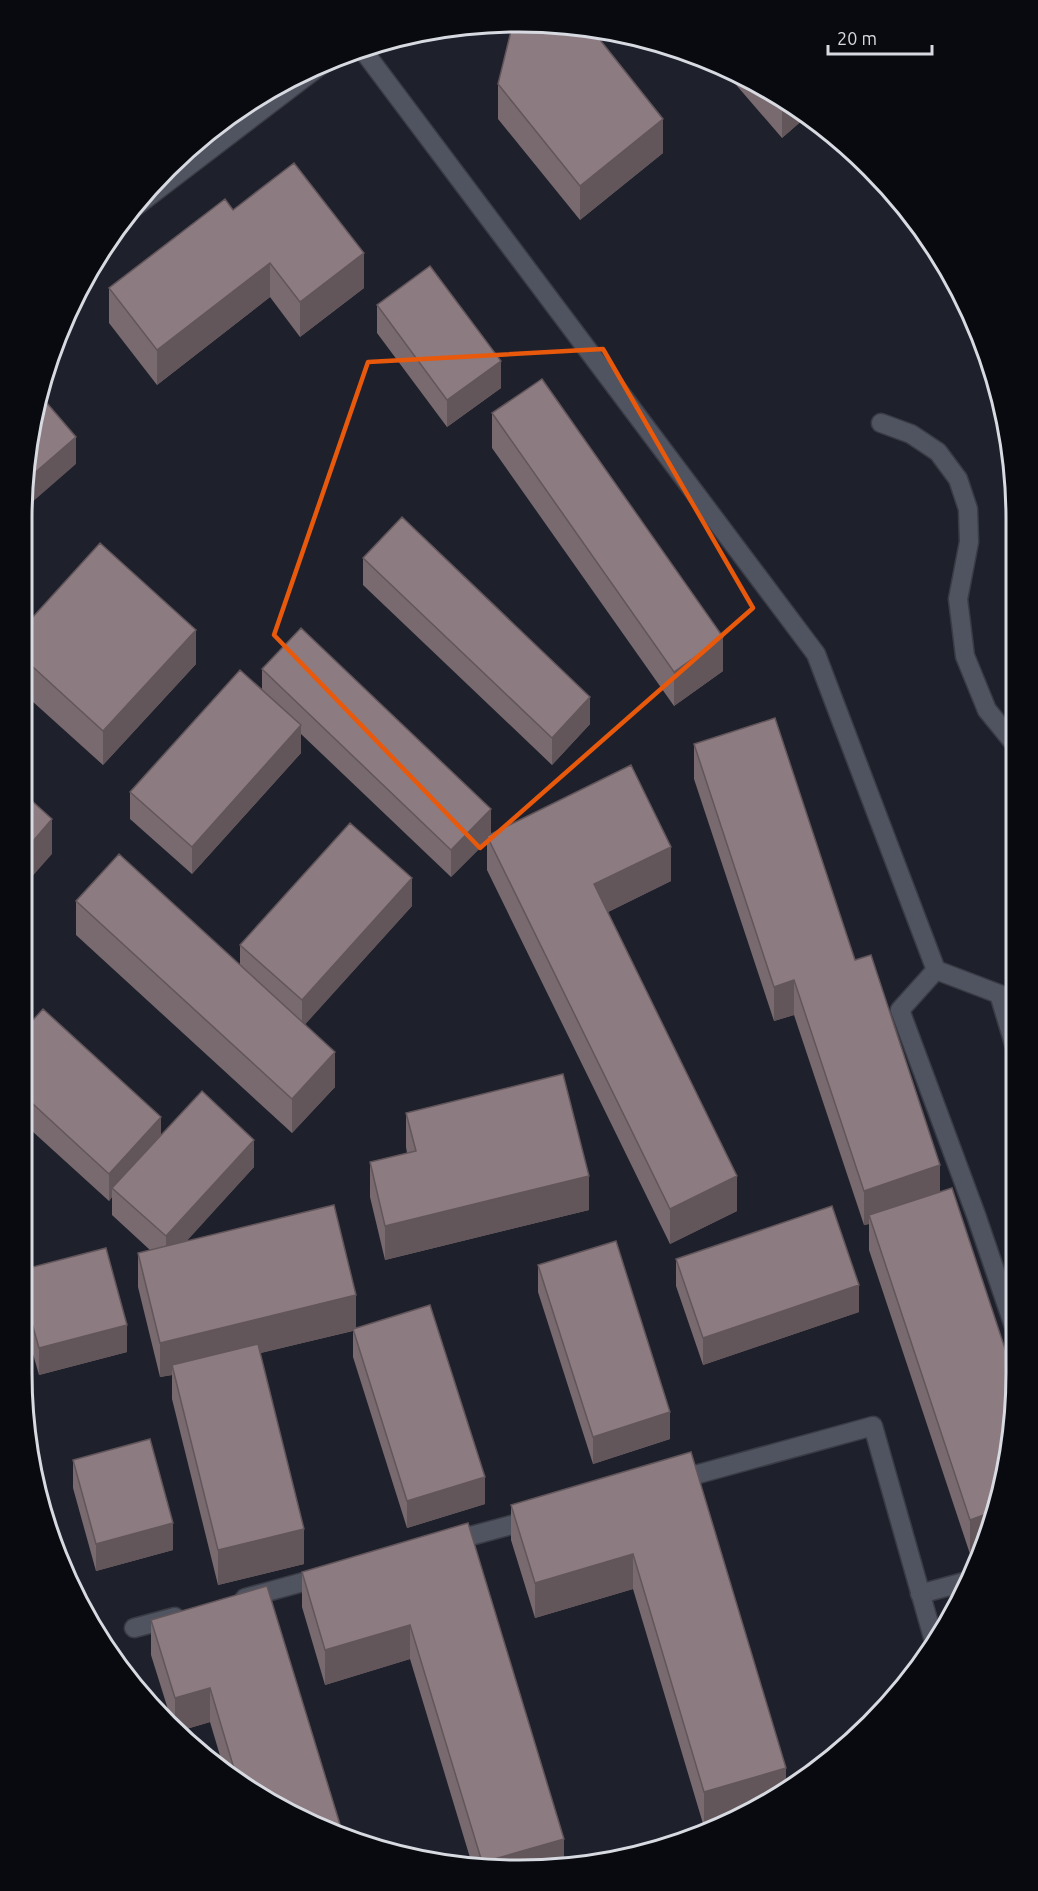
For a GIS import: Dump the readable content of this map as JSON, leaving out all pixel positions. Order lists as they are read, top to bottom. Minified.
{"scale_bar":"20 m"}
